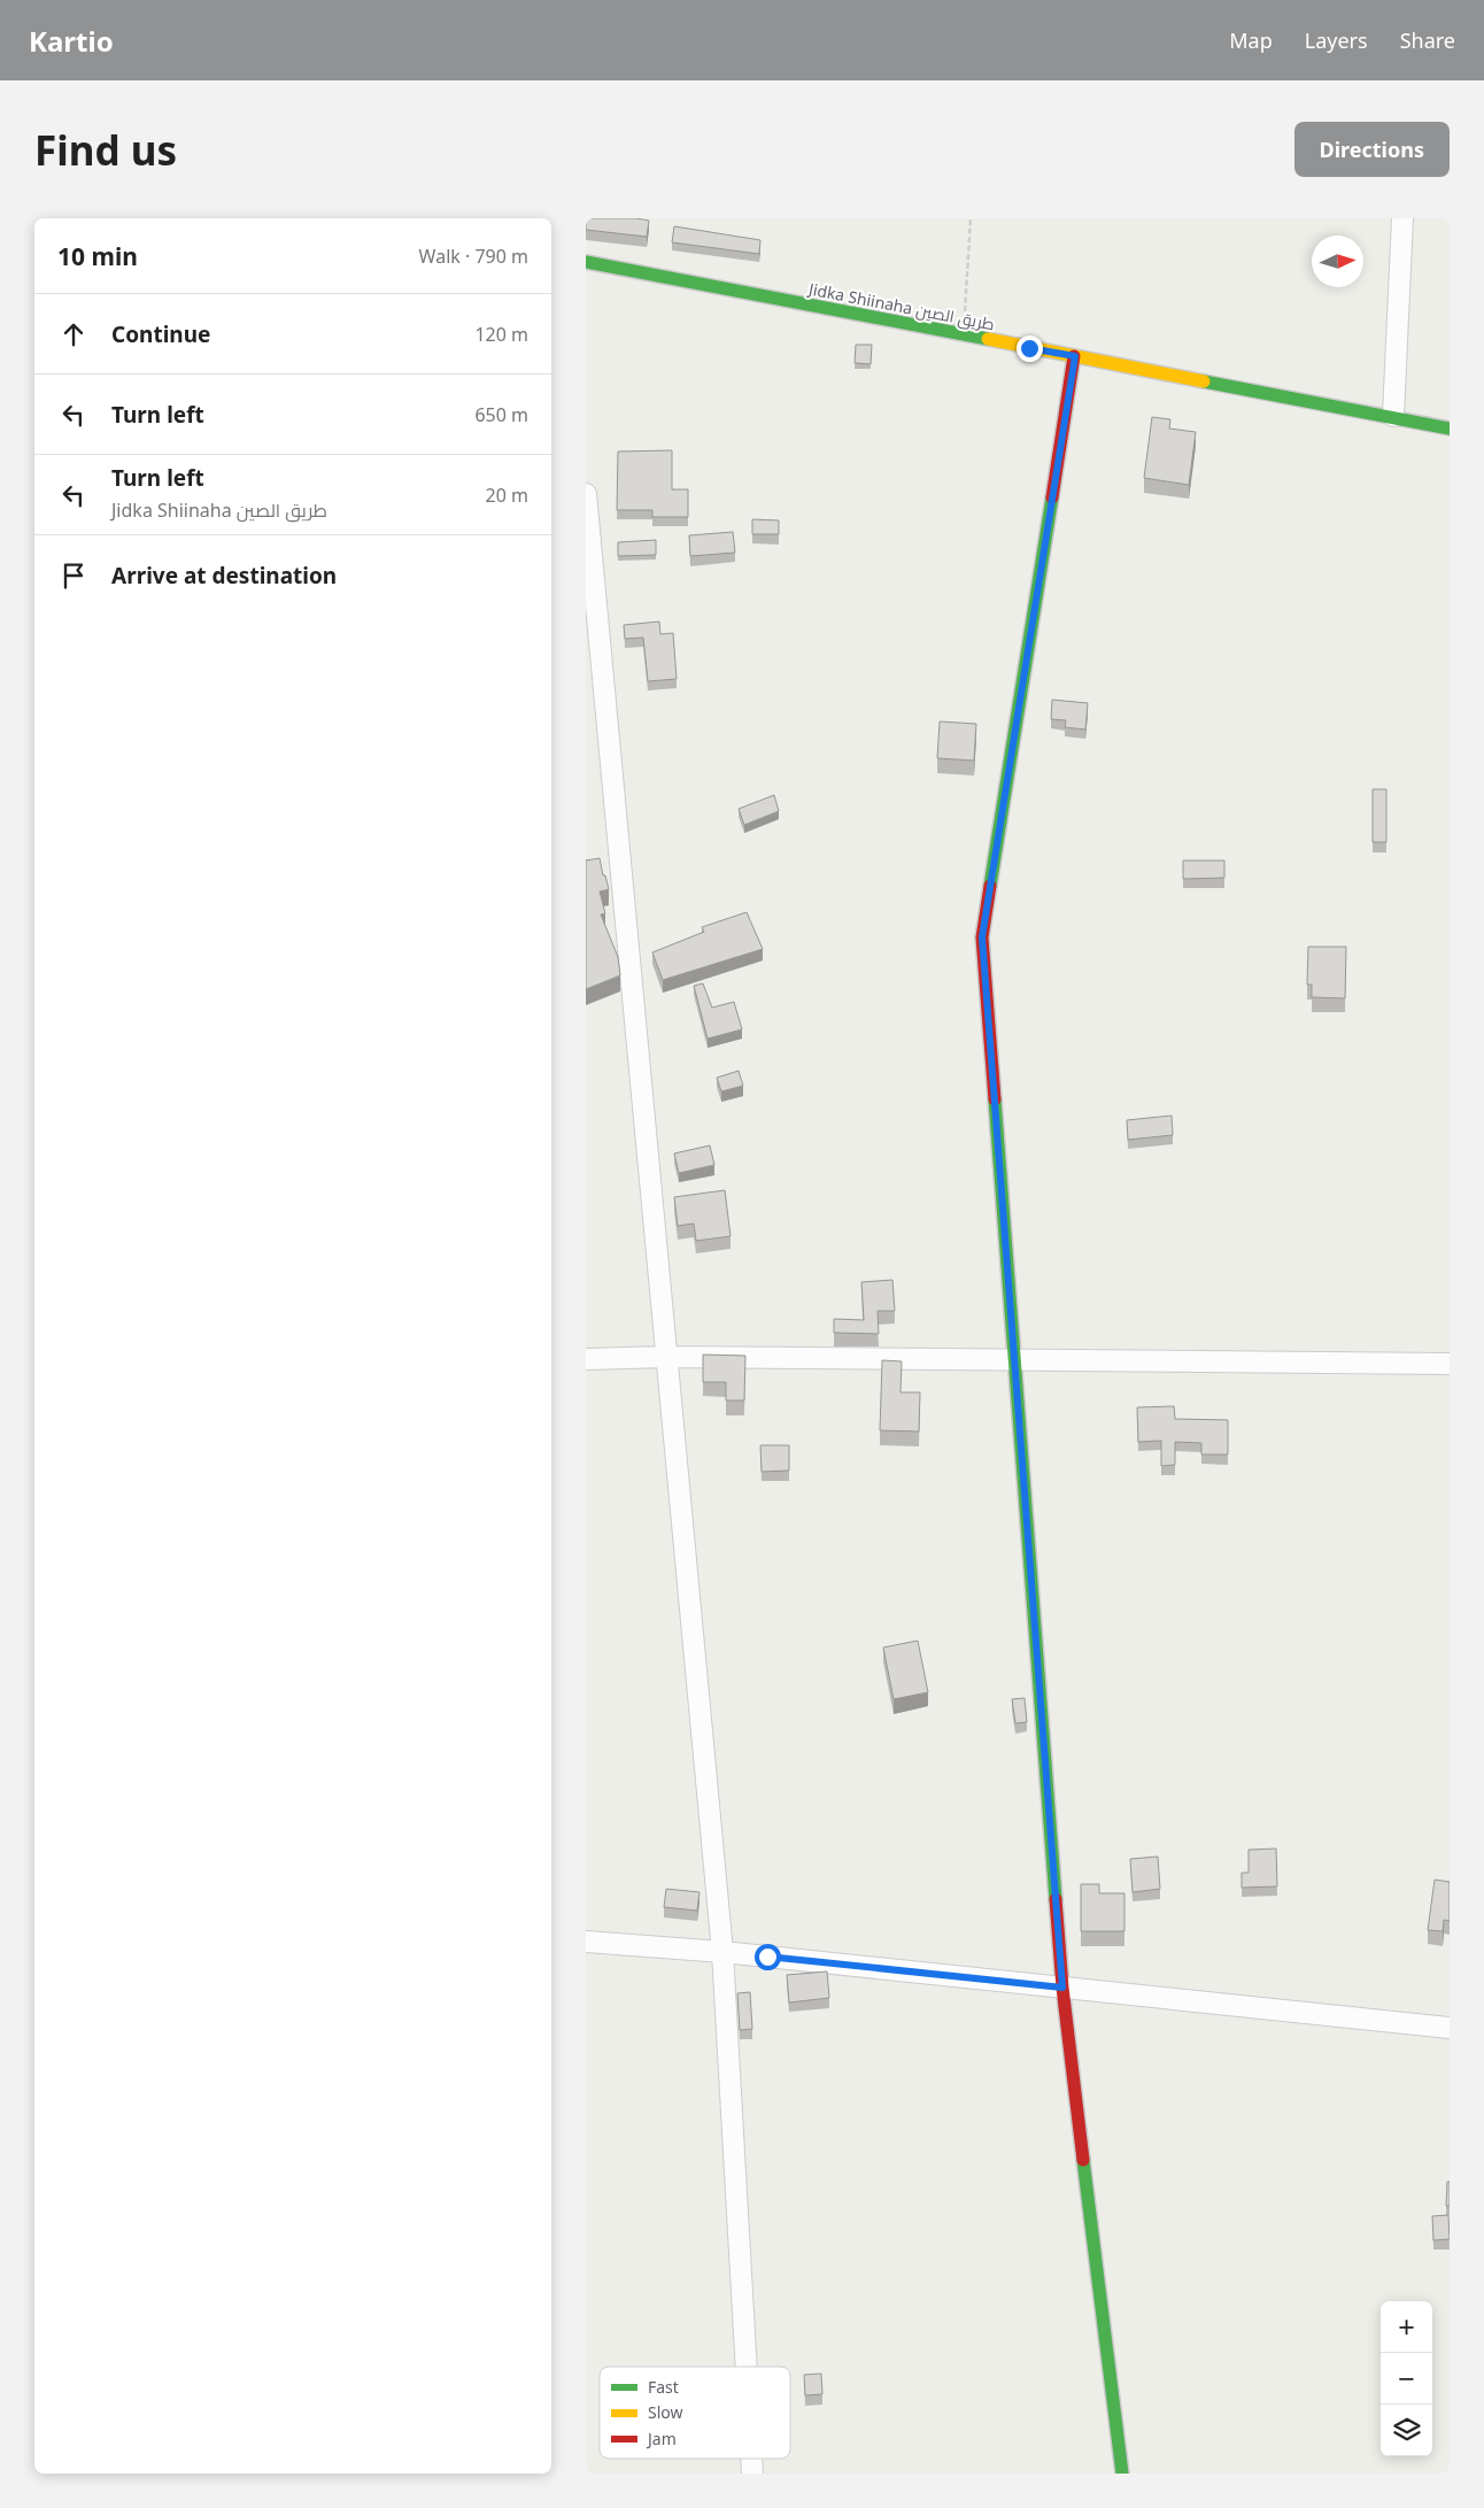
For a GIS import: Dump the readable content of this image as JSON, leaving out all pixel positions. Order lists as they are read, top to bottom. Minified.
{"streets":{"street":["Jidka Shiinaha طريق الصين"]},"legend":["Fast","Slow","Jam"],"north":"right","page":{"header":"Kartio","nav":["Map","Layers","Share"],"buttons":"Directions","title":"Find us","heading":["10 min","Walk · 790 m"],"list":[["Continue","120 m"],["Turn left","650 m"],["Turn left","Jidka Shiinaha طريق الصين","20 m"],"Arrive at destination"],"map_buttons":["+","−"]}}
